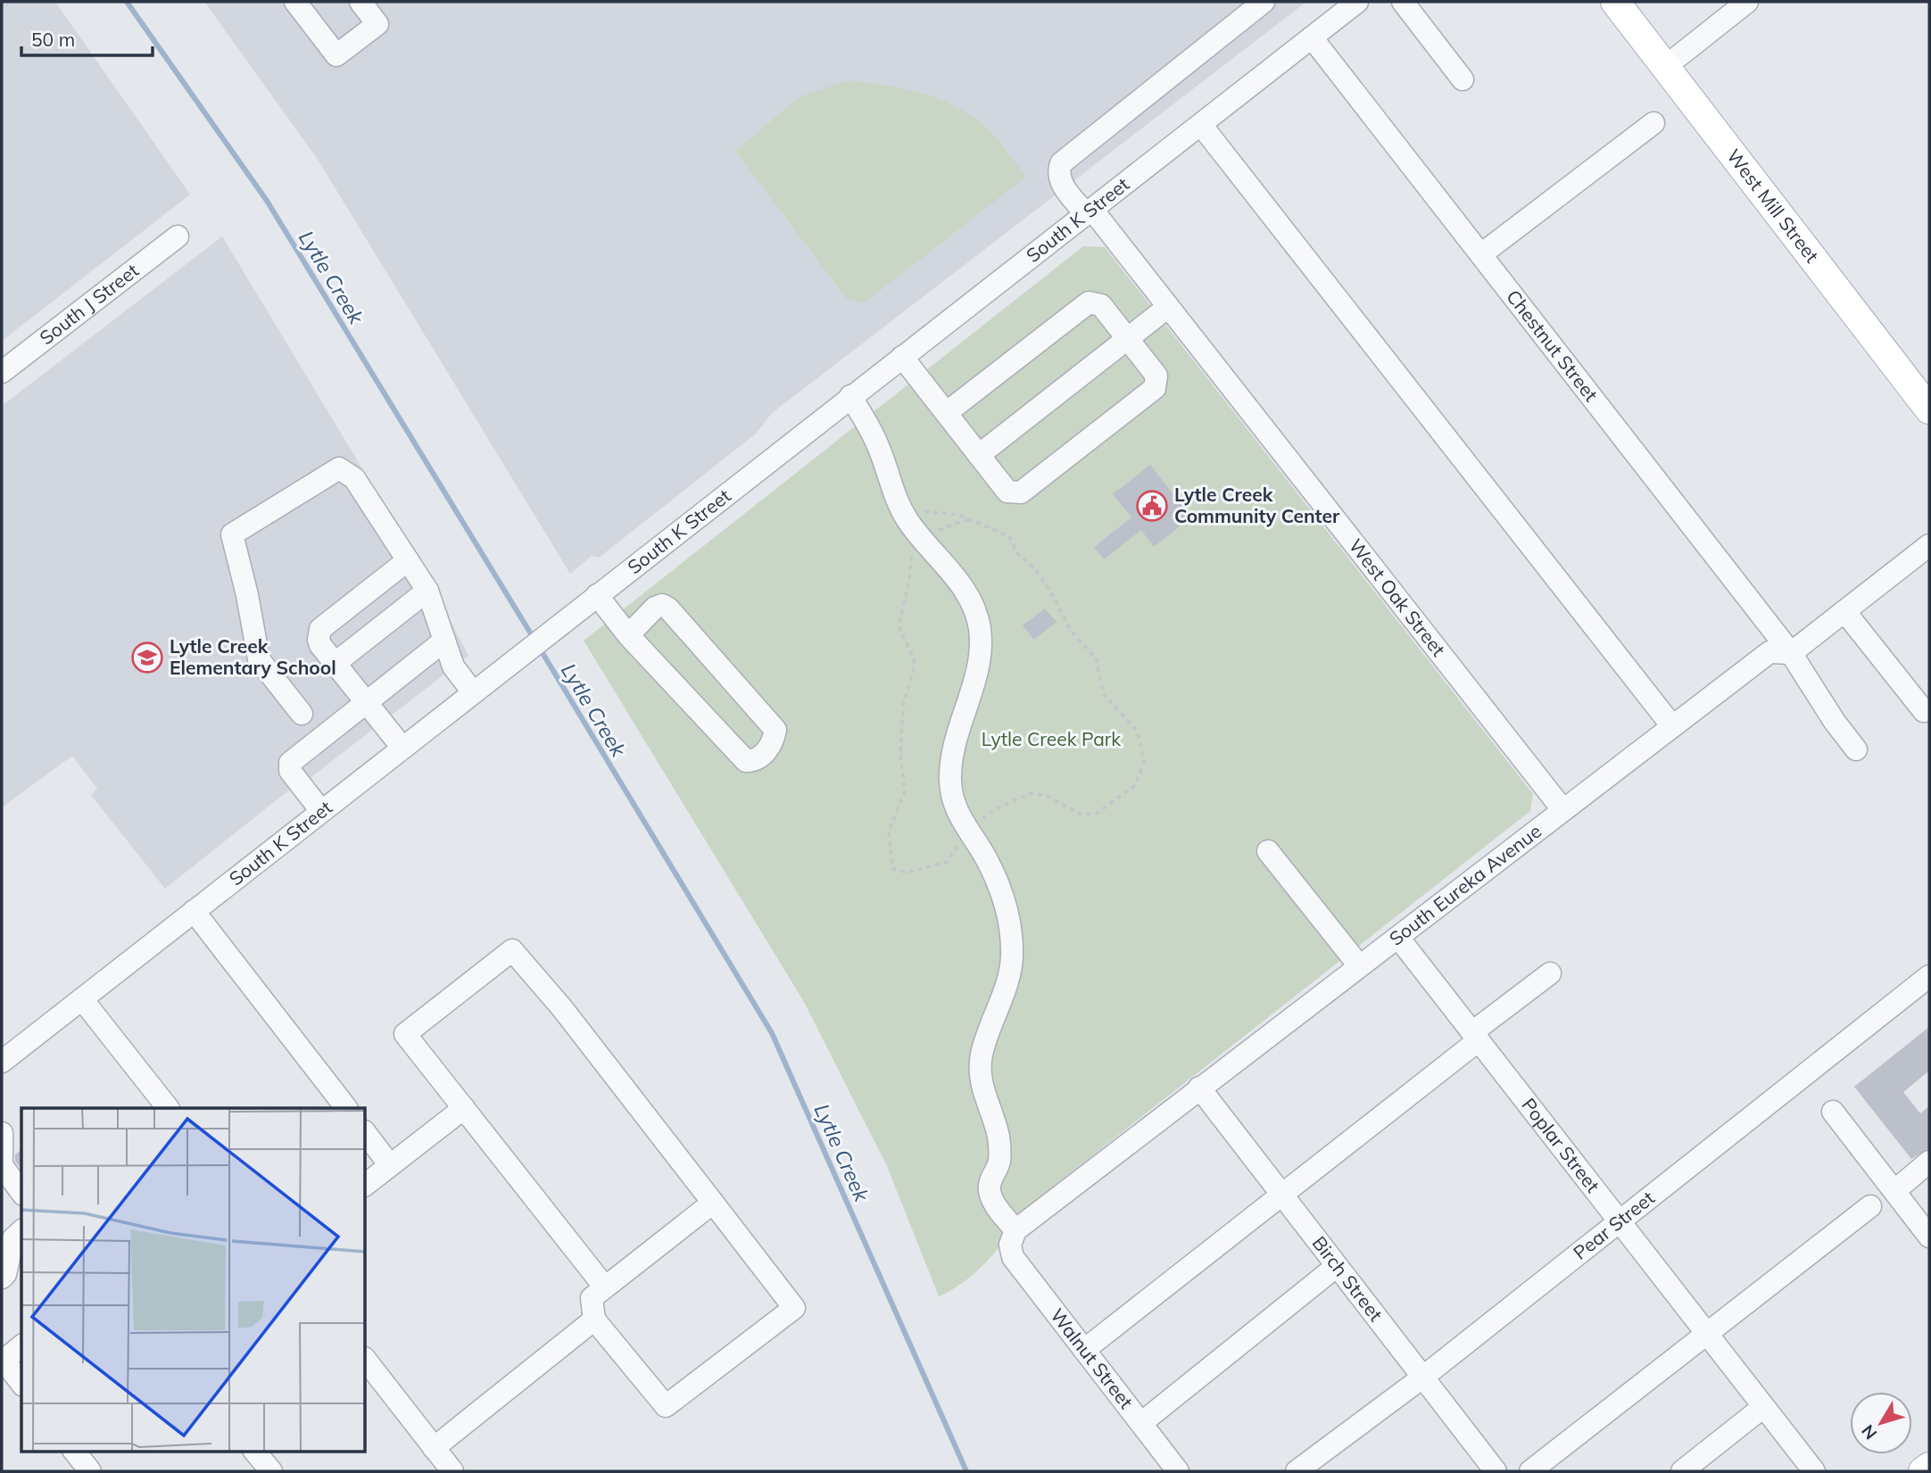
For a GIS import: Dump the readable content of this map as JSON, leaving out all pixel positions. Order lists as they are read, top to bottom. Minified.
{"streets":{"main road":["West Mill Street"],"street":["South K Street","South J Street","Chestnut Street","West Oak Street","South Eureka Avenue","Poplar Street","Pear Street","Birch Street","Walnut Street"]},"crossings":[["South K Street","Chestnut Street"],["South K Street","West Oak Street"],["South K Street","Walnut Street"],["Chestnut Street","South Eureka Avenue"],["West Oak Street","South Eureka Avenue"],["South Eureka Avenue","Poplar Street"],["South Eureka Avenue","Birch Street"],["South Eureka Avenue","Walnut Street"],["Poplar Street","Pear Street"],["Pear Street","Birch Street"]],"water":["Lytle Creek"],"parks":["Lytle Creek Park"],"places":{"public building":["Lytle Creek Community Center"],"school or university":["Lytle Creek Elementary School"]},"scale_bar":"50 m","north":"bottom left"}
